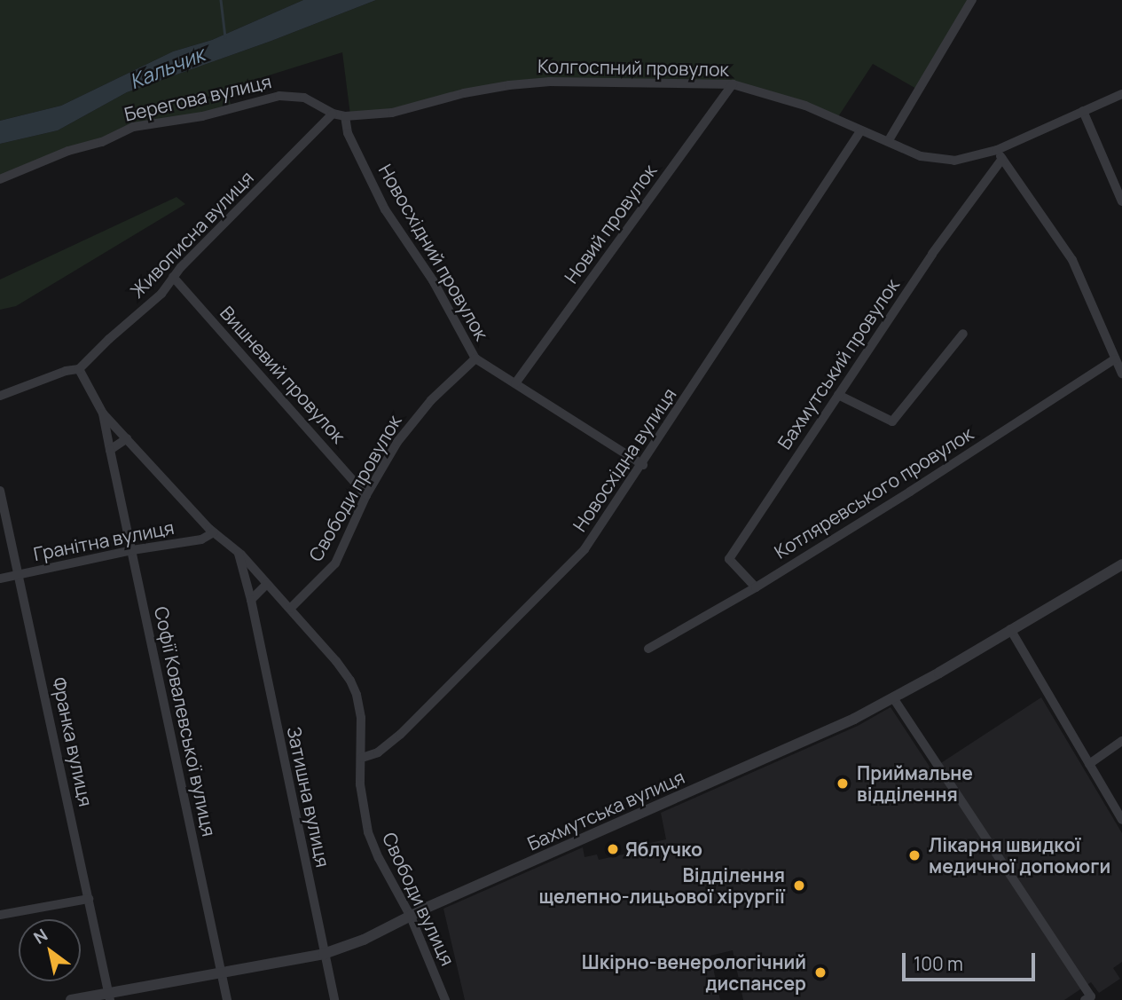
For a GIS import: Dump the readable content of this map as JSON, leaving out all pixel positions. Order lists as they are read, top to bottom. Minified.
{"streets":{"street":["Колгоспний провулок","Берегова вулиця","Новий провулок","Живописна вулиця","Новосхідний провулок","Бахмутський провулок","Вишневий провулок","Новосхідна вулиця","Свободи провулок","Котляревського провулок","Гранітна вулиця","Софії Ковалевської вулиця","Франка вулиця","Затишна вулиця","Бахмутська вулиця","Свободи вулиця"]},"crossings":[["Колгоспний провулок","Берегова вулиця"],["Колгоспний провулок","Новий провулок"],["Колгоспний провулок","Живописна вулиця"],["Колгоспний провулок","Новосхідний провулок"],["Колгоспний провулок","Новосхідна вулиця"],["Берегова вулиця","Живописна вулиця"],["Новий провулок","Новосхідний провулок"],["Живописна вулиця","Вишневий провулок"],["Живописна вулиця","Софії Ковалевської вулиця"],["Новосхідний провулок","Новосхідна вулиця"],["Новосхідний провулок","Свободи провулок"],["Бахмутський провулок","Котляревського провулок"],["Вишневий провулок","Свободи провулок"],["Новосхідна вулиця","Свободи вулиця"],["Свободи провулок","Свободи вулиця"],["Гранітна вулиця","Софії Ковалевської вулиця"],["Гранітна вулиця","Франка вулиця"],["Софії Ковалевської вулиця","Бахмутська вулиця"],["Франка вулиця","Бахмутська вулиця"],["Затишна вулиця","Бахмутська вулиця"],["Бахмутська вулиця","Свободи вулиця"]],"water":["Кальчик"],"places":["Приймальне відділення","Яблучко","Лікарня швидкої медичної допомоги","Відділення щелепно-лицьової хірургії","Шкірно-венерологічний диспансер"],"scale_bar":"100 m","north":"top left"}
